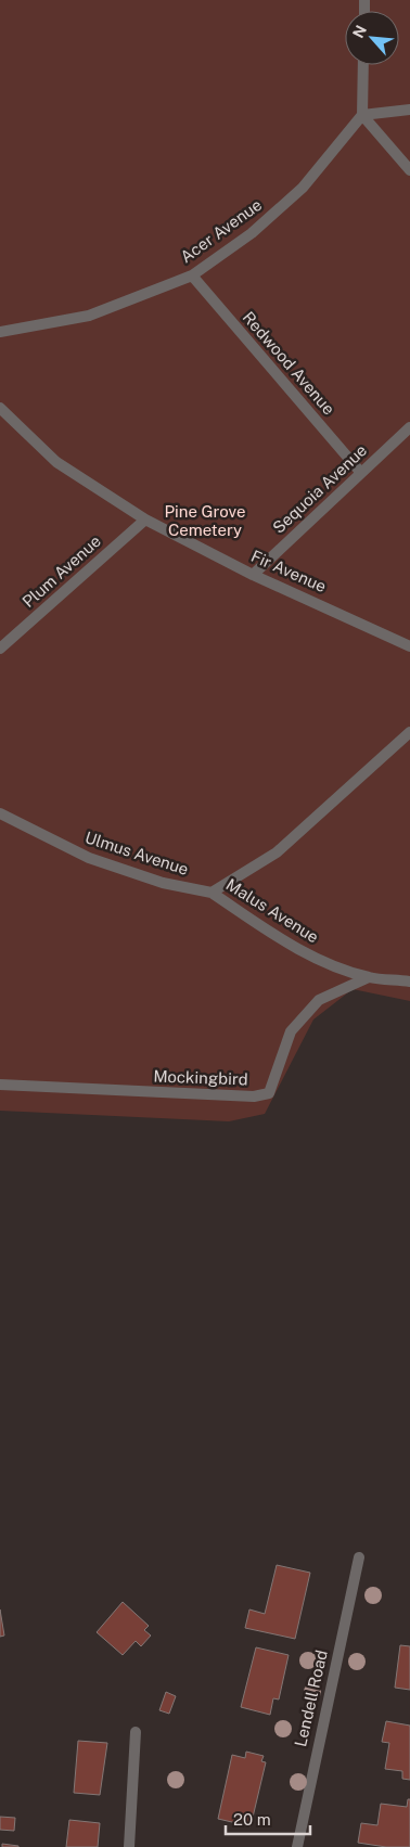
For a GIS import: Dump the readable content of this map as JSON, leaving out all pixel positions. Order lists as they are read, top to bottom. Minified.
{"streets":{"street":["Acer Avenue","Redwood Avenue","Sequoia Avenue","Plum Avenue","Fir Avenue","Ulmus Avenue","Malus Avenue","Mockingbird","Lendell Road"]},"crossings":[["Acer Avenue","Redwood Avenue"],["Redwood Avenue","Sequoia Avenue"],["Sequoia Avenue","Fir Avenue"],["Plum Avenue","Fir Avenue"],["Ulmus Avenue","Malus Avenue"],["Malus Avenue","Mockingbird"]],"parks":["Pine Grove Cemetery"],"scale_bar":"20 m","north":"top left"}
